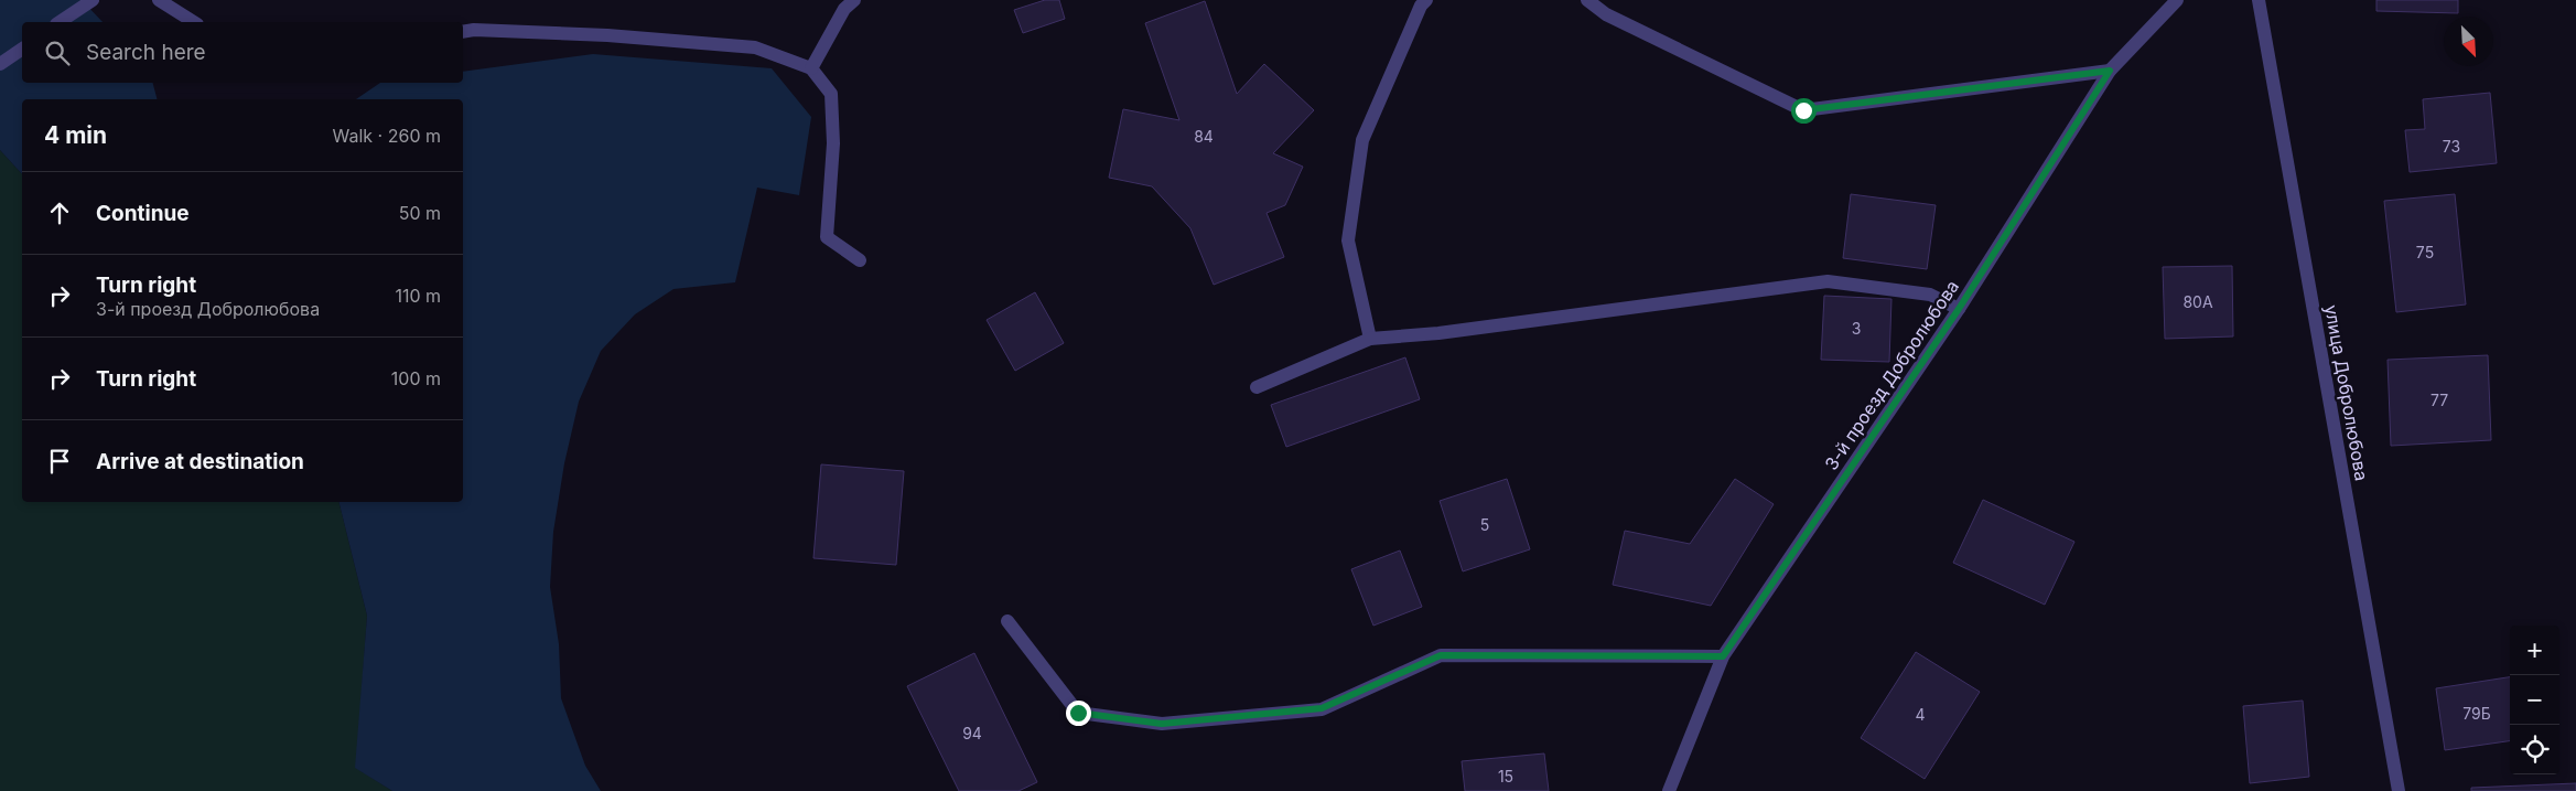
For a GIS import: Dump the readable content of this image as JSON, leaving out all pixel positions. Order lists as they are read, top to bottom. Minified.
{"streets":{"street":["3-й проезд Добролюбова","улица Добролюбова"]},"house_numbers":["84","73","75","80А","3","77","5","79Б","4","94","15"],"north":"bottom right","page":{"search":"Search here","heading":["4 min","Walk · 260 m"],"list":[["Continue","50 m"],["Turn right","3-й проезд Добролюбова","110 m"],["Turn right","100 m"],"Arrive at destination"],"map_buttons":["+","−"]}}
